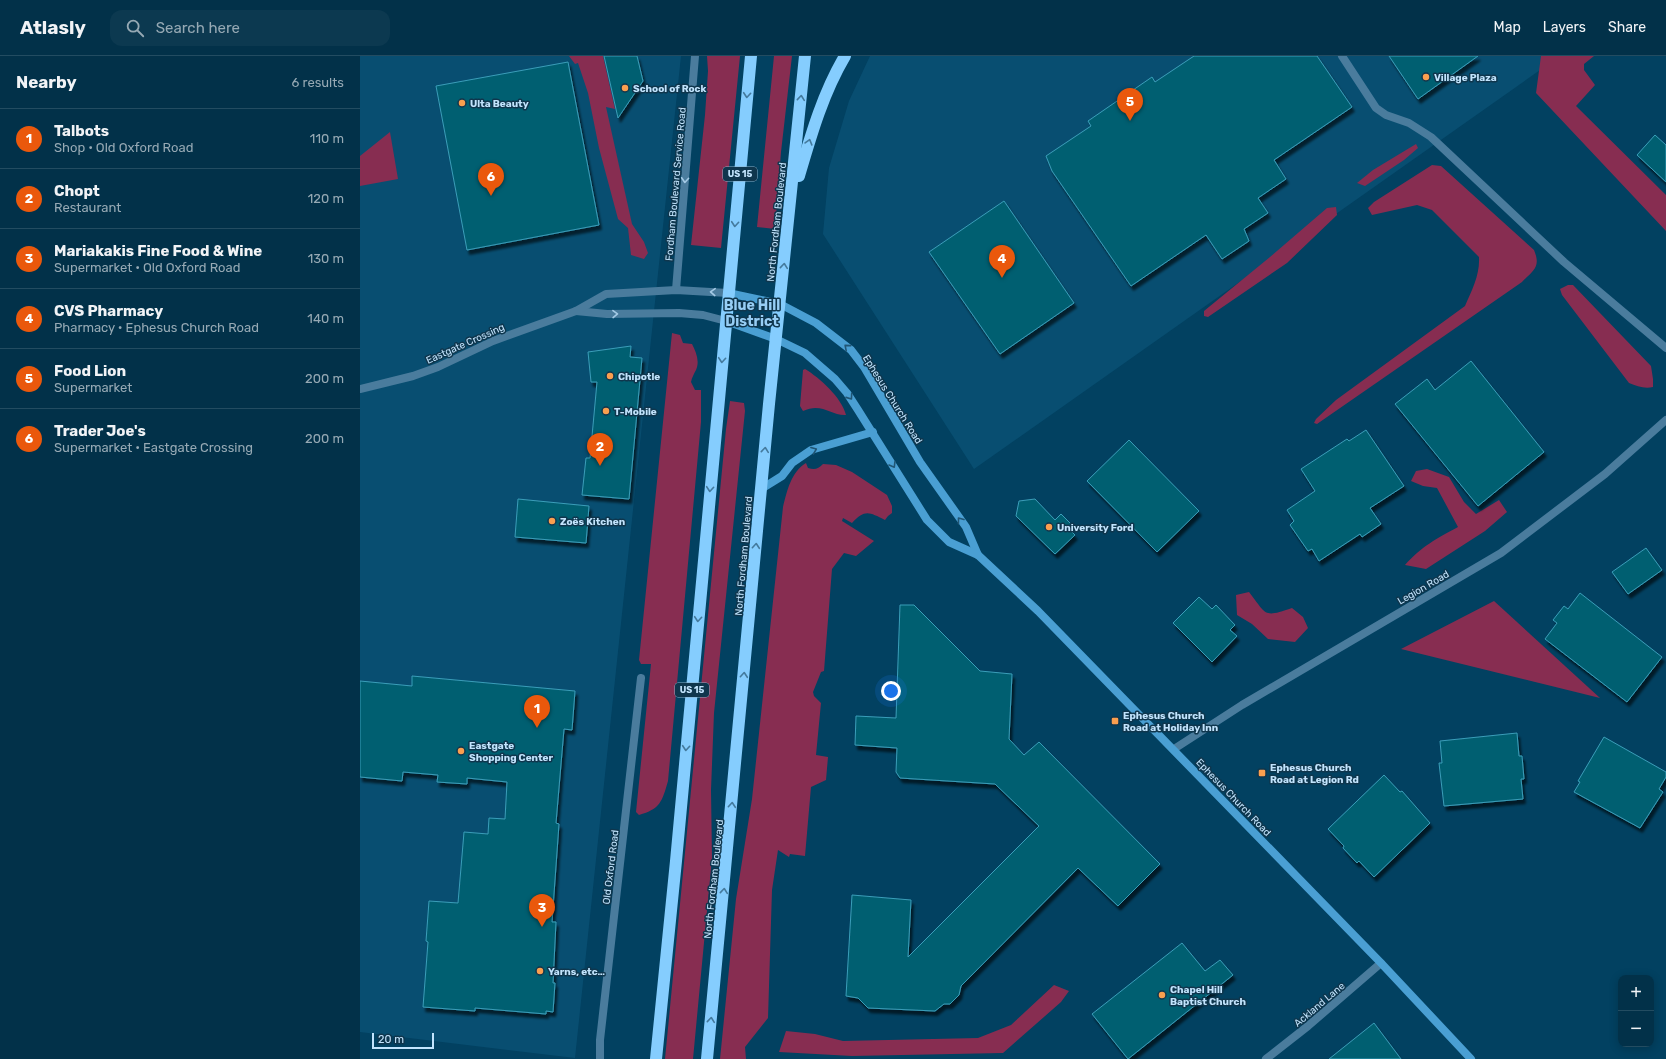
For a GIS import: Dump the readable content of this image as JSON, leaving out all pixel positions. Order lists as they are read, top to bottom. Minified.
{"streets":{"highway":["US 15","North Fordham Boulevard"],"street":["Fordham Boulevard Service Road","Eastgate Crossing","Ephesus Church Road","Legion Road","Old Oxford Road","Ackland Lane"]},"crossings":[["US 15","Eastgate Crossing"],["US 15","Ephesus Church Road"],["Fordham Boulevard Service Road","Eastgate Crossing"],["North Fordham Boulevard","Ephesus Church Road"],["Eastgate Crossing","Ephesus Church Road"],["Ephesus Church Road","Legion Road"],["Ephesus Church Road","Ackland Lane"]],"one_way":["Fordham Boulevard Service Road"],"districts":["Blue Hill District"],"places":{"other":["Village Plaza","School of Rock","Ulta Beauty","Chipotle","T-Mobile","Zoës Kitchen","University Ford","Eastgate Shopping Center","Yarns, etc…","Chapel Hill Baptist Church"],"transit":["Ephesus Church Road at Holiday Inn","Ephesus Church Road at Legion Rd"]},"scale_bar":"20 m","page":{"header":"Atlasly","search":"Search here","nav":["Map","Layers","Share"],"heading":["Nearby","6 results"],"pins":["5","6","4","2","1","3"],"list":[{"mark":"1","name":"Talbots","note":"Shop · Old Oxford Road","value":"110 m"},{"mark":"2","name":"Chopt","note":"Restaurant","value":"120 m"},{"mark":"3","name":"Mariakakis Fine Food & Wine","note":"Supermarket · Old Oxford Road","value":"130 m"},{"mark":"4","name":"CVS Pharmacy","note":"Pharmacy · Ephesus Church Road","value":"140 m"},{"mark":"5","name":"Food Lion","note":"Supermarket","value":"200 m"},{"mark":"6","name":"Trader Joe's","note":"Supermarket · Eastgate Crossing","value":"200 m"}],"map_buttons":["+","−"],"scale":"20 m"}}
